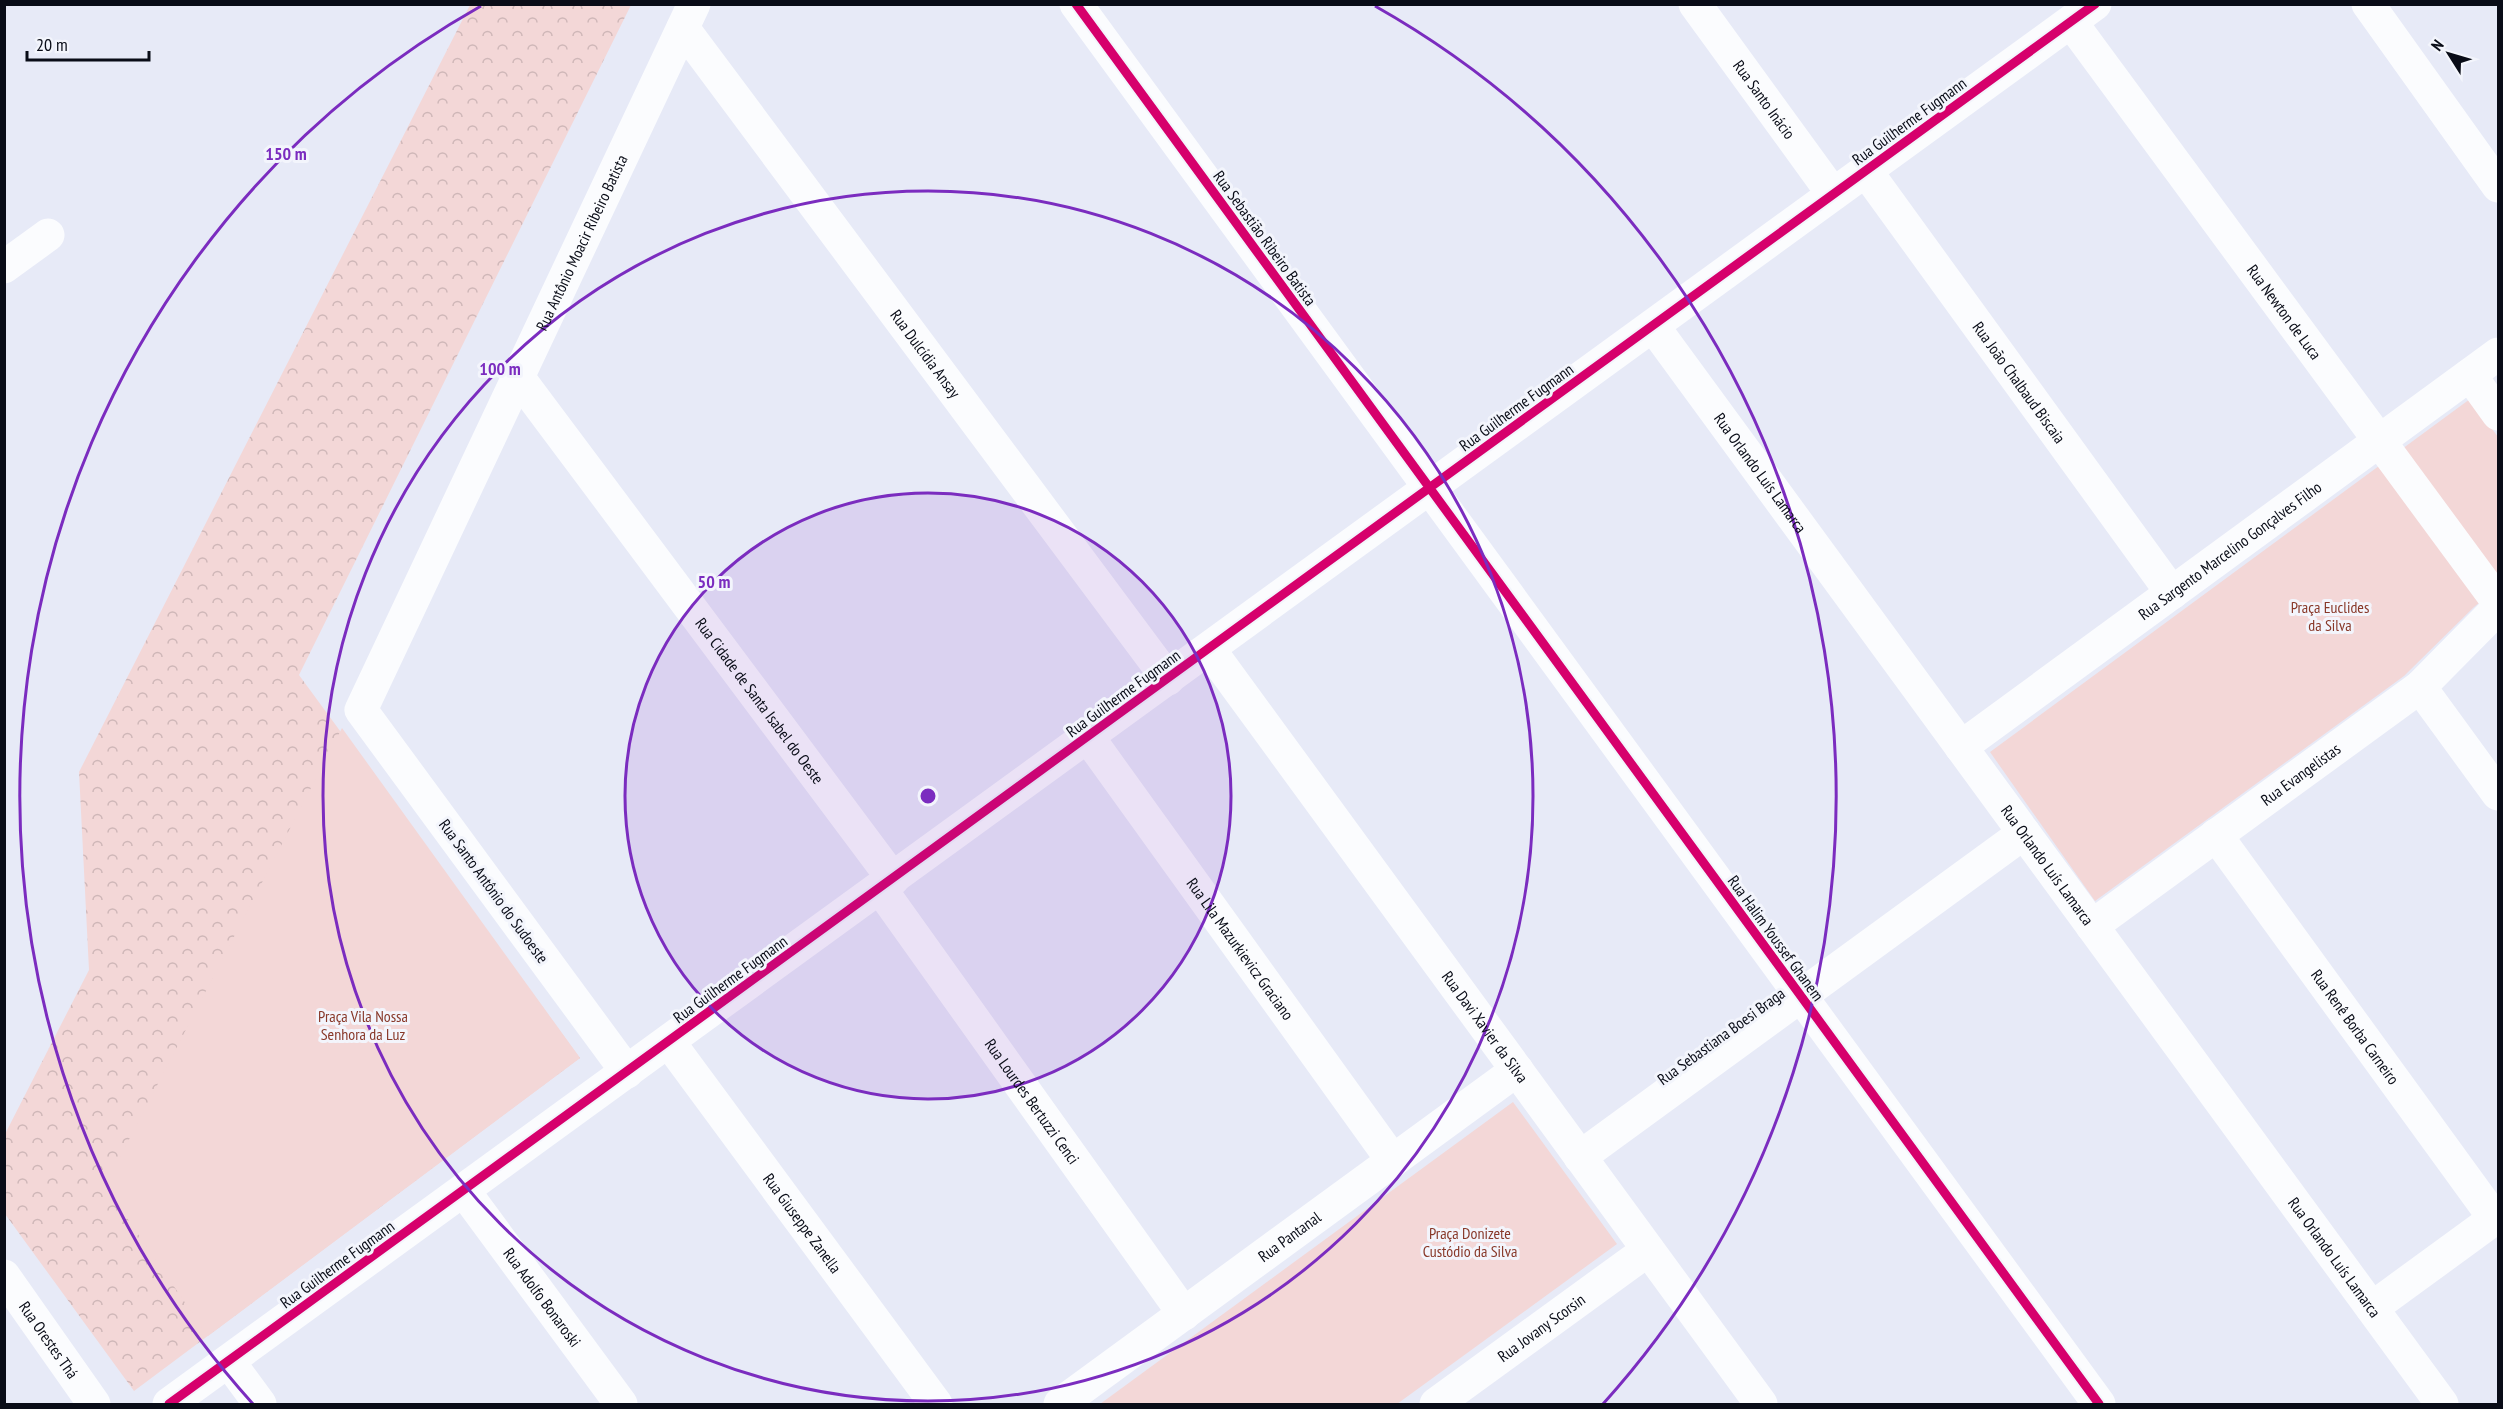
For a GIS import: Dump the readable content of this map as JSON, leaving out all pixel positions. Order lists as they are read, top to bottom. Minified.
{"streets":{"street":["Rua Santo Inácio","Rua Guilherme Fugmann","Rua Sebastião Ribeiro Batista","Rua Antônio Moacir Ribeiro Batista","Rua Newton de Luca","Rua Dulcídia Ansay","Rua João Chalbaud Biscaia","Rua Orlando Luís Lamarca","Rua Sargento Marcelino Gonçalves Filho","Rua Cidade de Santa Isabel do Oeste","Rua Evangelistas","Rua Santo Antônio do Sudoeste","Rua Halim Youssef Ghanem","Rua Lila Mazurkievicz Graciano","Rua Davi Xavier da Silva","Rua Renê Borba Carneiro","Rua Sebastiana Boesi Braga","Rua Lourdes Bertuzzi Cenci","Rua Giuseppe Zanella","Rua Pantanal","Rua Adolfo Bonaroski","Rua Jovany Scorsin","Rua Orestes Thá"]},"crossings":[["Rua Santo Inácio","Rua Guilherme Fugmann"],["Rua Guilherme Fugmann","Rua Sebastião Ribeiro Batista"],["Rua Guilherme Fugmann","Rua Newton de Luca"],["Rua Guilherme Fugmann","Rua Dulcídia Ansay"],["Rua Guilherme Fugmann","Rua João Chalbaud Biscaia"],["Rua Guilherme Fugmann","Rua Orlando Luís Lamarca"],["Rua Guilherme Fugmann","Rua Cidade de Santa Isabel do Oeste"],["Rua Guilherme Fugmann","Rua Santo Antônio do Sudoeste"],["Rua Guilherme Fugmann","Rua Halim Youssef Ghanem"],["Rua Guilherme Fugmann","Rua Lila Mazurkievicz Graciano"],["Rua Guilherme Fugmann","Rua Davi Xavier da Silva"],["Rua Guilherme Fugmann","Rua Lourdes Bertuzzi Cenci"],["Rua Guilherme Fugmann","Rua Giuseppe Zanella"],["Rua Guilherme Fugmann","Rua Adolfo Bonaroski"],["Rua Sebastião Ribeiro Batista","Rua Halim Youssef Ghanem"],["Rua Antônio Moacir Ribeiro Batista","Rua Dulcídia Ansay"],["Rua Antônio Moacir Ribeiro Batista","Rua Cidade de Santa Isabel do Oeste"],["Rua Antônio Moacir Ribeiro Batista","Rua Santo Antônio do Sudoeste"],["Rua Newton de Luca","Rua Sargento Marcelino Gonçalves Filho"],["Rua João Chalbaud Biscaia","Rua Sargento Marcelino Gonçalves Filho"],["Rua Orlando Luís Lamarca","Rua Sargento Marcelino Gonçalves Filho"],["Rua Orlando Luís Lamarca","Rua Evangelistas"],["Rua Orlando Luís Lamarca","Rua Sebastiana Boesi Braga"],["Rua Cidade de Santa Isabel do Oeste","Rua Lourdes Bertuzzi Cenci"],["Rua Evangelistas","Rua Renê Borba Carneiro"],["Rua Halim Youssef Ghanem","Rua Sebastiana Boesi Braga"],["Rua Lila Mazurkievicz Graciano","Rua Pantanal"],["Rua Davi Xavier da Silva","Rua Sebastiana Boesi Braga"],["Rua Davi Xavier da Silva","Rua Pantanal"],["Rua Davi Xavier da Silva","Rua Jovany Scorsin"],["Rua Lourdes Bertuzzi Cenci","Rua Pantanal"]],"parks":["Praça Euclides da Silva","Praça Vila Nossa Senhora da Luz","Praça Donizete Custódio da Silva"],"scale_bar":"20 m","north":"top left","rings":["150 m","100 m","50 m"]}
